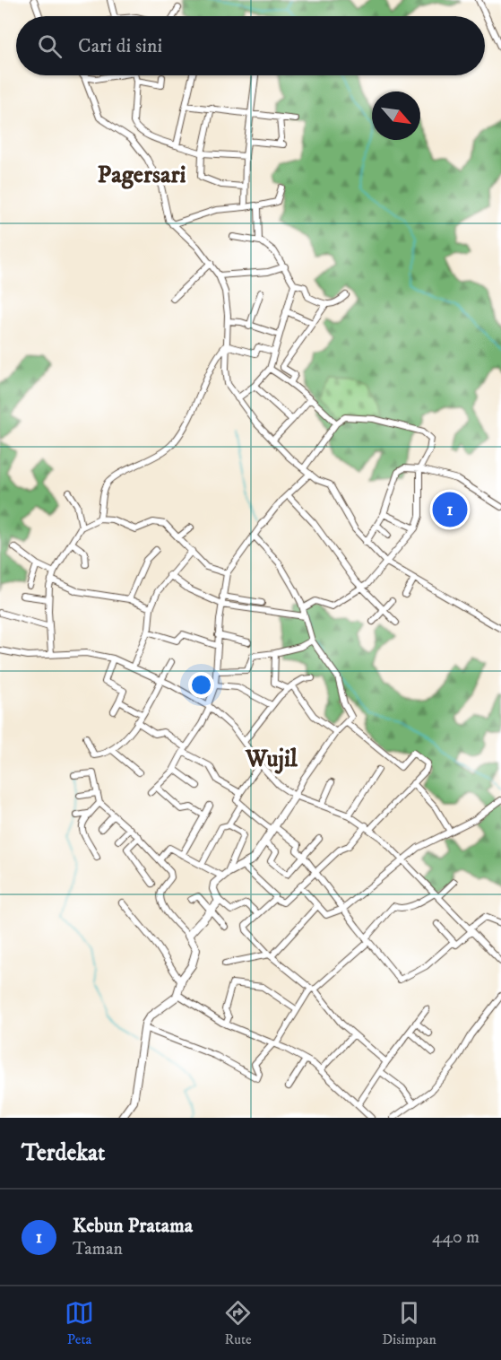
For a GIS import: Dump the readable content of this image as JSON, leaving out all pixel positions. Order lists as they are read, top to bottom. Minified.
{"districts":["Pagersari","Wujil"],"north":"bottom right","page":{"search":"Cari di sini","pins":"1","heading":"Terdekat","list":[{"mark":"1","name":"Kebun Pratama","note":"Taman","value":"440 m"}],"nav":["Peta","Rute","Disimpan"]}}
